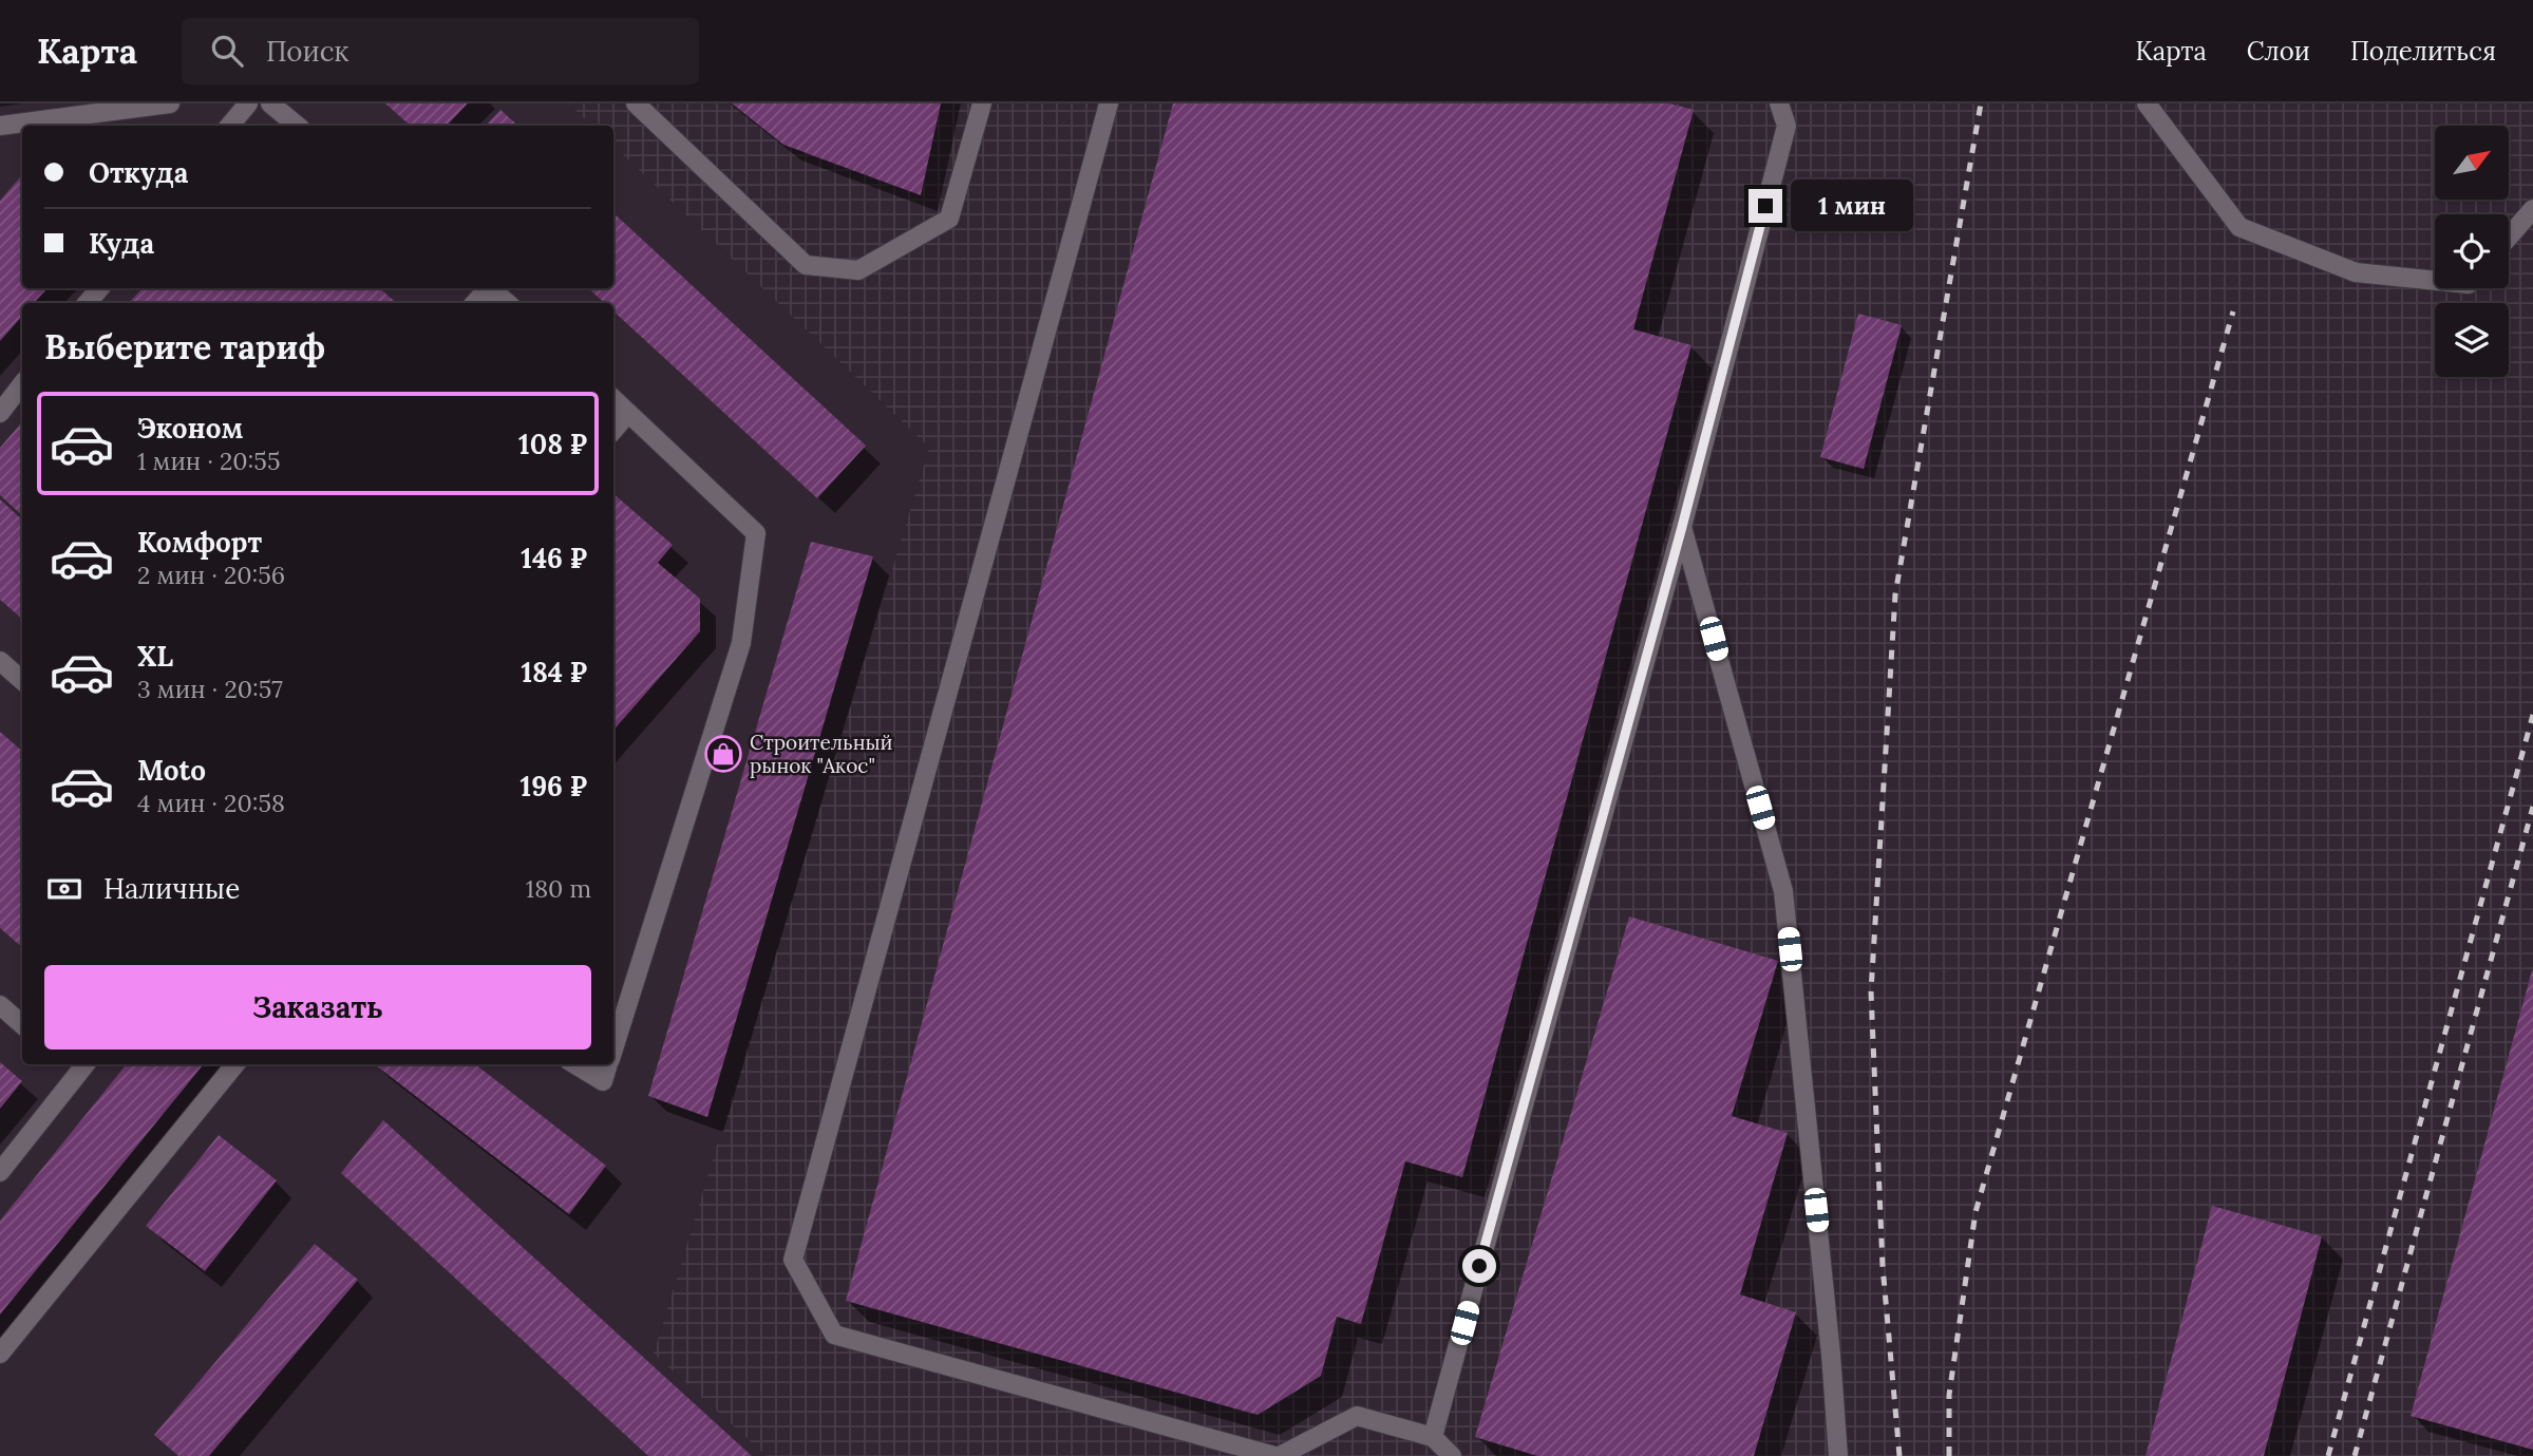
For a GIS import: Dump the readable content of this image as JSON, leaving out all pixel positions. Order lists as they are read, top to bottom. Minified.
{"places":{"shop":["Строительный рынок \"Акос\""]},"north":"top right","page":{"header":"Карта","search":"Поиск","nav":["Карта","Слои","Поделиться"],"banner":["Откуда","Куда"],"bubble":"1 мин","heading":"Выберите тариф","list":[{"name":"Эконом","note":"1 мин · 20:55","value":"108 ₽"},{"name":"Комфорт","note":"2 мин · 20:56","value":"146 ₽"},{"name":"XL","note":"3 мин · 20:57","value":"184 ₽"},{"name":"Moto","note":"4 мин · 20:58","value":"196 ₽"}],"pay":["Наличные","180 m"],"buttons":"Заказать"}}
